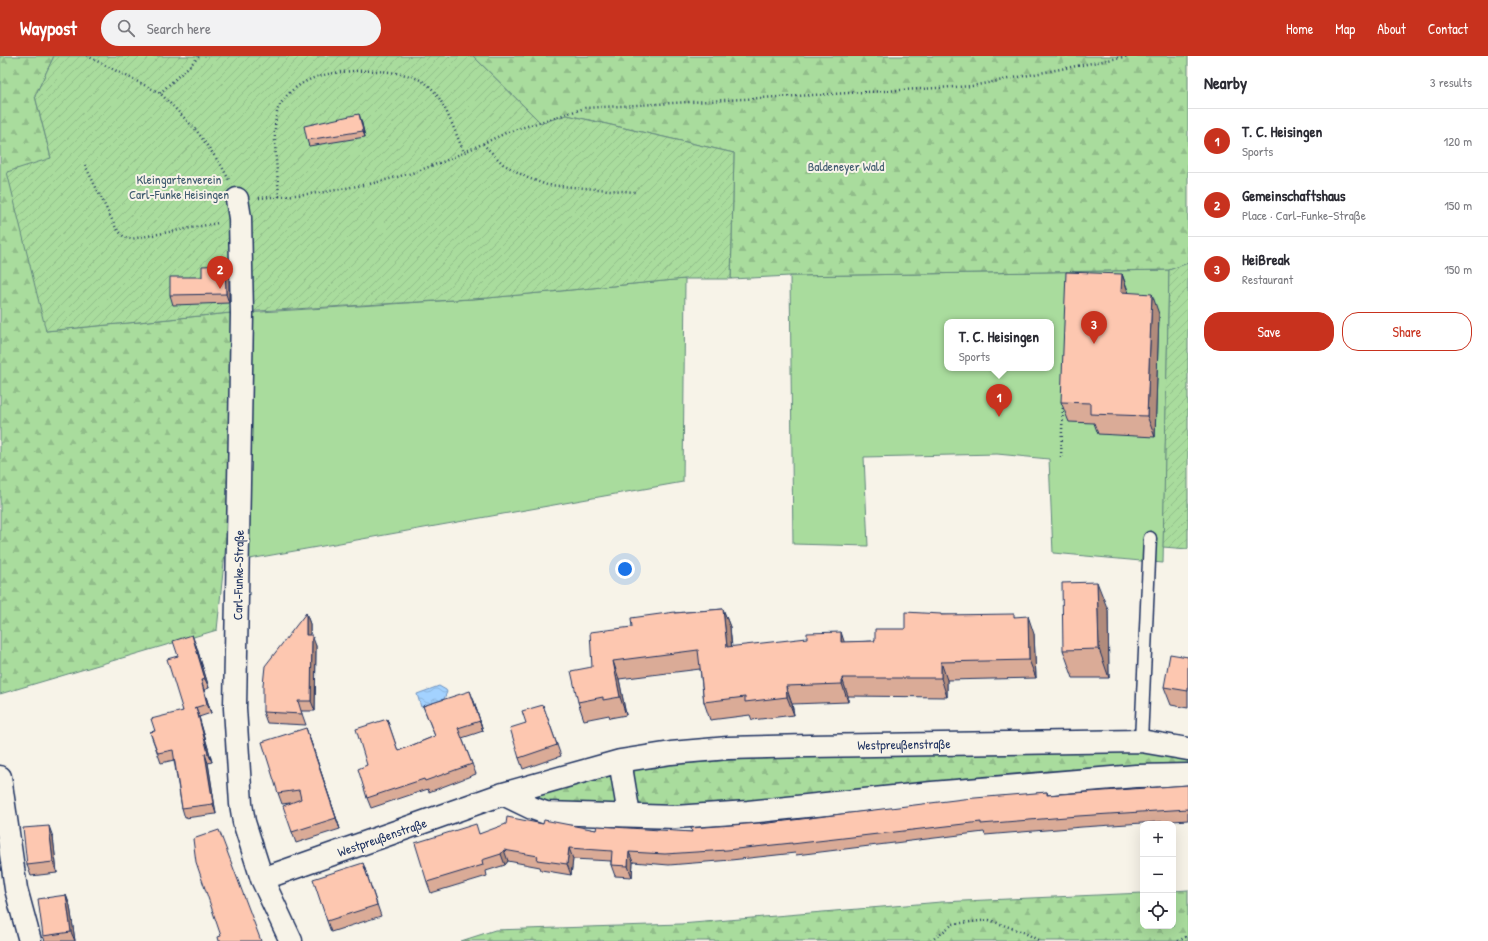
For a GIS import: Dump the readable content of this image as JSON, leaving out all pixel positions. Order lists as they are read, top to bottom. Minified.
{"streets":{"street":["Carl-Funke-Straße","Westpreußenstraße"]},"crossings":[["Carl-Funke-Straße","Westpreußenstraße"]],"parks":["Baldeneyer Wald","Kleingartenverein Carl-Funke Heisingen"],"page":{"header":"Waypost","search":"Search here","nav":["Home","Map","About","Contact"],"heading":["Nearby","3 results"],"list":[{"mark":"1","name":"T. C. Heisingen","note":"Sports","value":"120 m"},{"mark":"2","name":"Gemeinschaftshaus","note":"Place · Carl-Funke-Straße","value":"150 m"},{"mark":"3","name":"HeiBreak","note":"Restaurant","value":"150 m"}],"pins":["2","3","1"],"buttons":["Save","Share"],"popup":["T. C. Heisingen","Sports"],"map_buttons":["+","−"]}}
